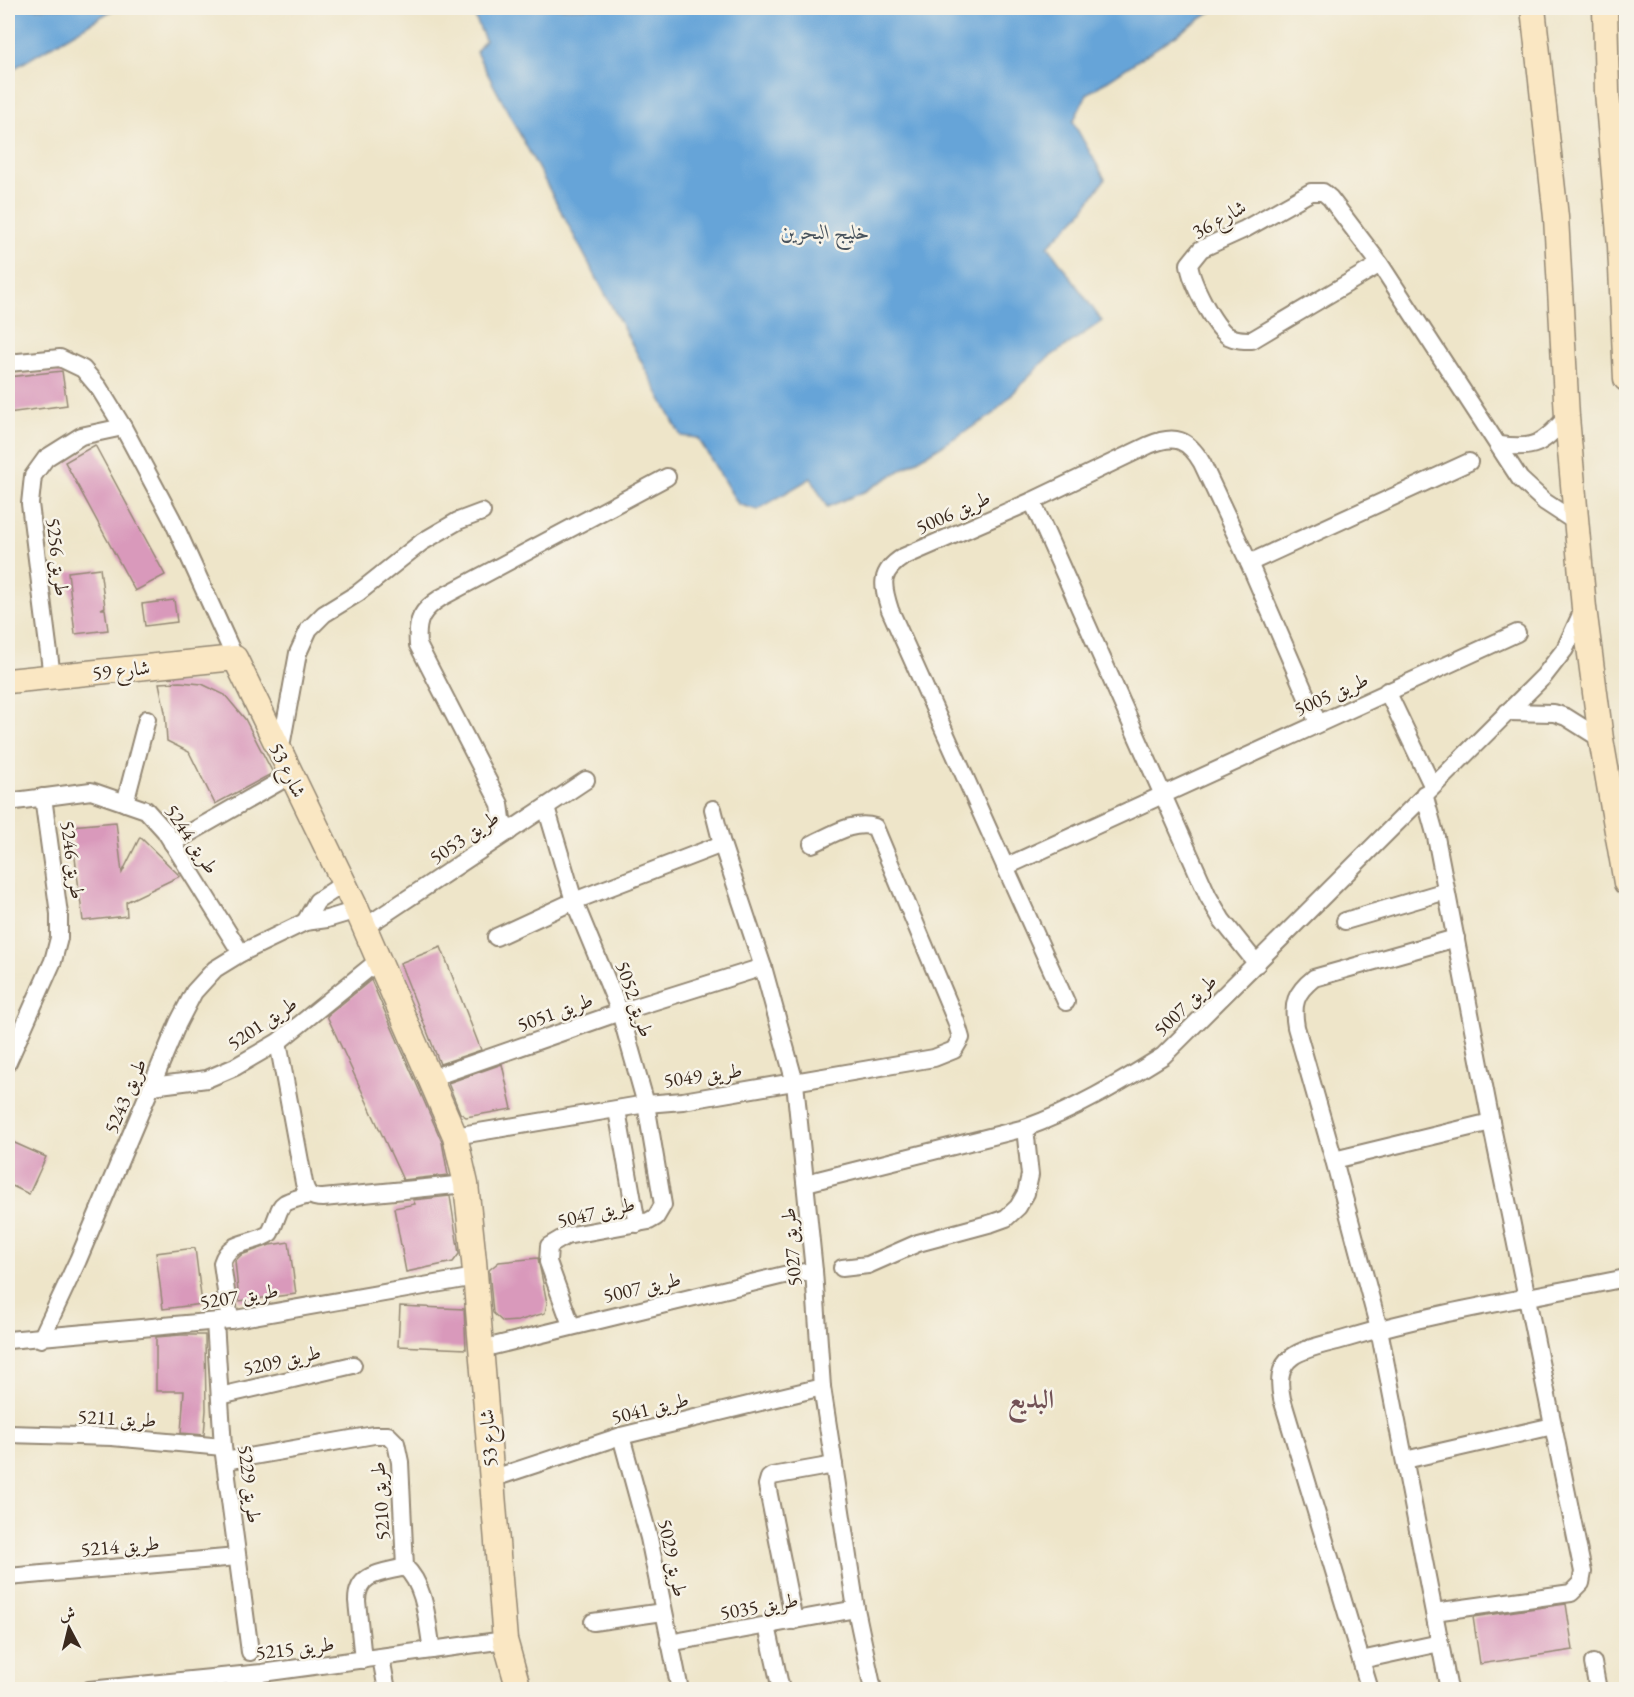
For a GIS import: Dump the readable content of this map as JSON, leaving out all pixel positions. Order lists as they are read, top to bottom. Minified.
{"streets":{"street":["شارع 36","طريق 5006","طريق 5256","شارع 59","طريق 5005","شارع 53","طريق 5053","طريق 5244","طريق 5246","طريق 5052","طريق 5007","طريق 5051","طريق 5201","طريق 5049","طريق 5243","طريق 5047","طريق 5027","طريق 5207","طريق 5209","طريق 5041","طريق 5211","طريق 5229","طريق 5210","طريق 5214","طريق 5029","طريق 5035","طريق 5215"]},"crossings":[["طريق 5006","طريق 5005"],["طريق 5256","شارع 59"],["طريق 5256","شارع 53"],["شارع 59","شارع 53"],["شارع 53","طريق 5053"],["شارع 53","طريق 5007"],["شارع 53","طريق 5051"],["شارع 53","طريق 5201"],["شارع 53","طريق 5049"],["شارع 53","طريق 5243"],["شارع 53","طريق 5207"],["شارع 53","طريق 5041"],["شارع 53","طريق 5215"],["طريق 5053","طريق 5052"],["طريق 5053","طريق 5243"],["طريق 5244","طريق 5246"],["طريق 5244","طريق 5243"],["طريق 5052","طريق 5051"],["طريق 5052","طريق 5049"],["طريق 5052","طريق 5047"],["طريق 5007","طريق 5047"],["طريق 5007","طريق 5027"],["طريق 5051","طريق 5027"],["طريق 5201","طريق 5243"],["طريق 5049","طريق 5027"],["طريق 5243","طريق 5207"],["طريق 5027","طريق 5041"],["طريق 5027","طريق 5035"],["طريق 5207","طريق 5229"],["طريق 5209","طريق 5229"],["طريق 5041","طريق 5029"],["طريق 5211","طريق 5229"],["طريق 5211","طريق 5210"],["طريق 5229","طريق 5214"],["طريق 5029","طريق 5035"]],"districts":["البديع"],"water":["خليج البحرين"],"north":"top"}
